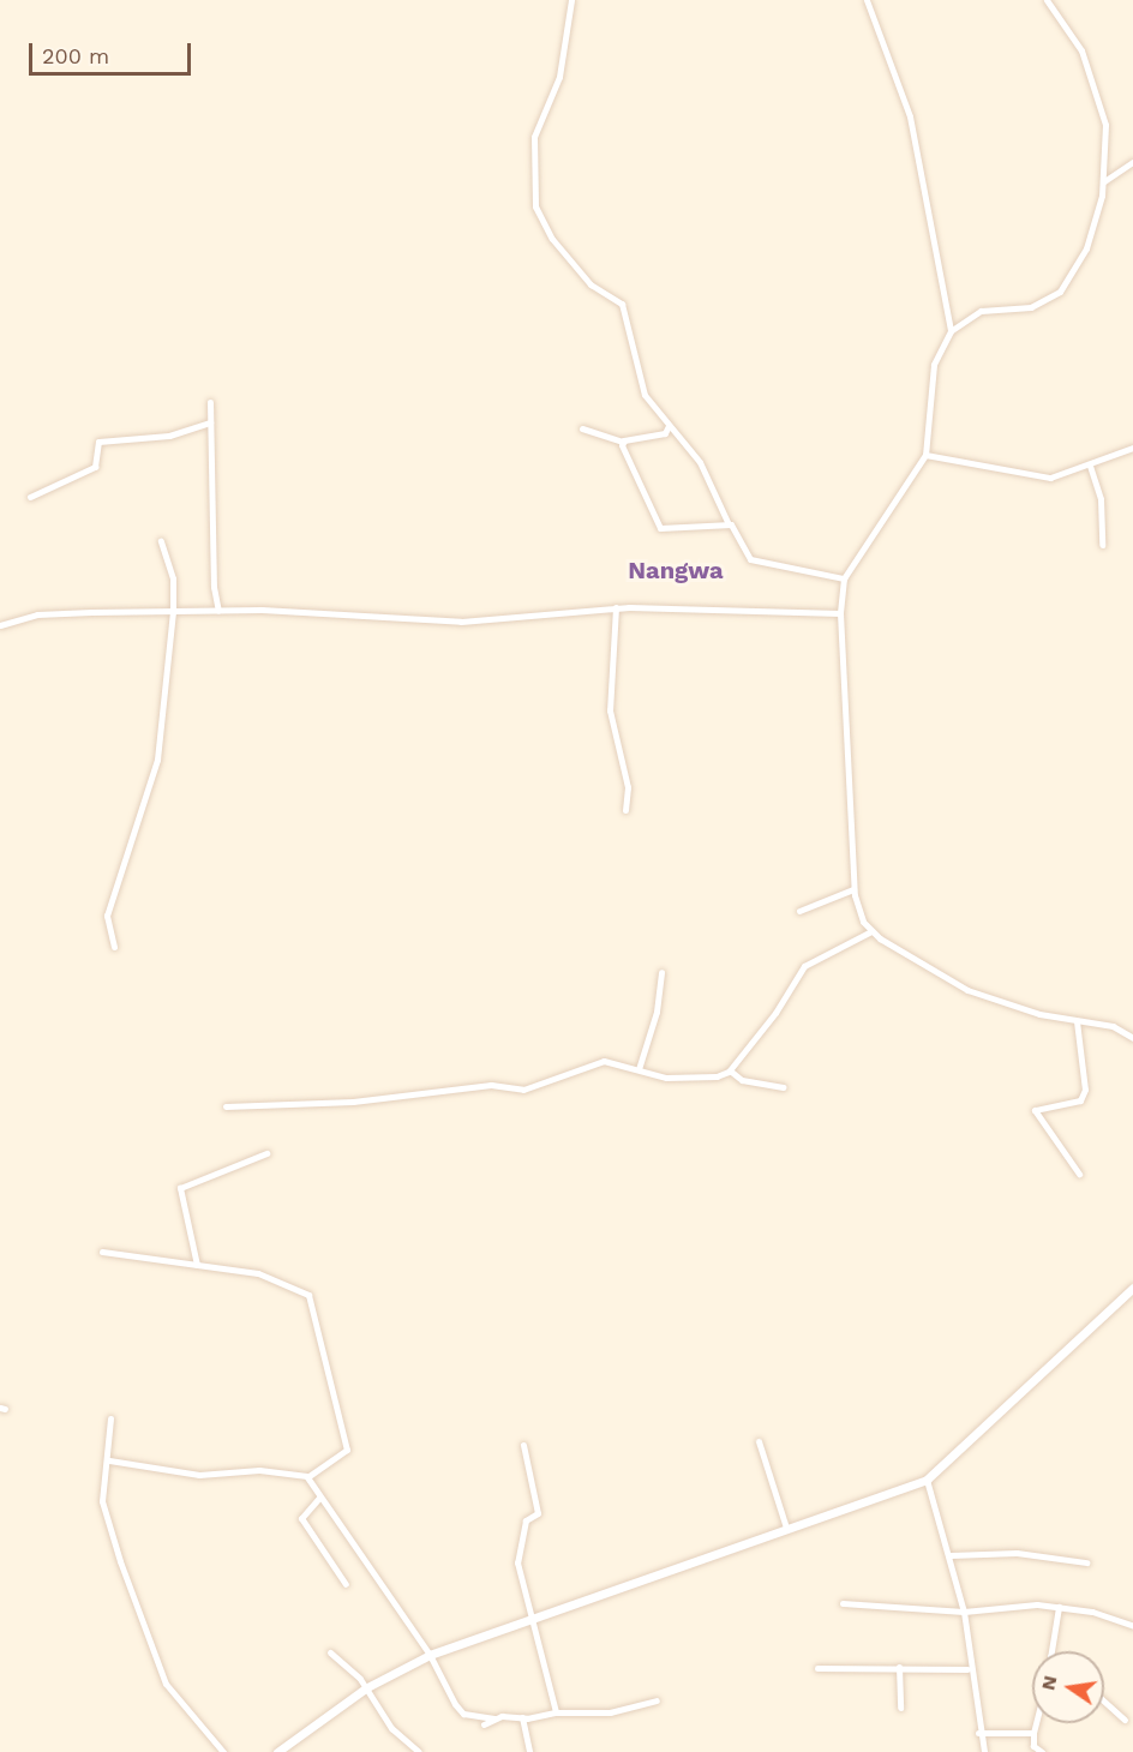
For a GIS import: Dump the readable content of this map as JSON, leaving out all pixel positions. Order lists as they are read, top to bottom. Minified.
{"districts":["Nangwa"],"scale_bar":"200 m","north":"left"}
